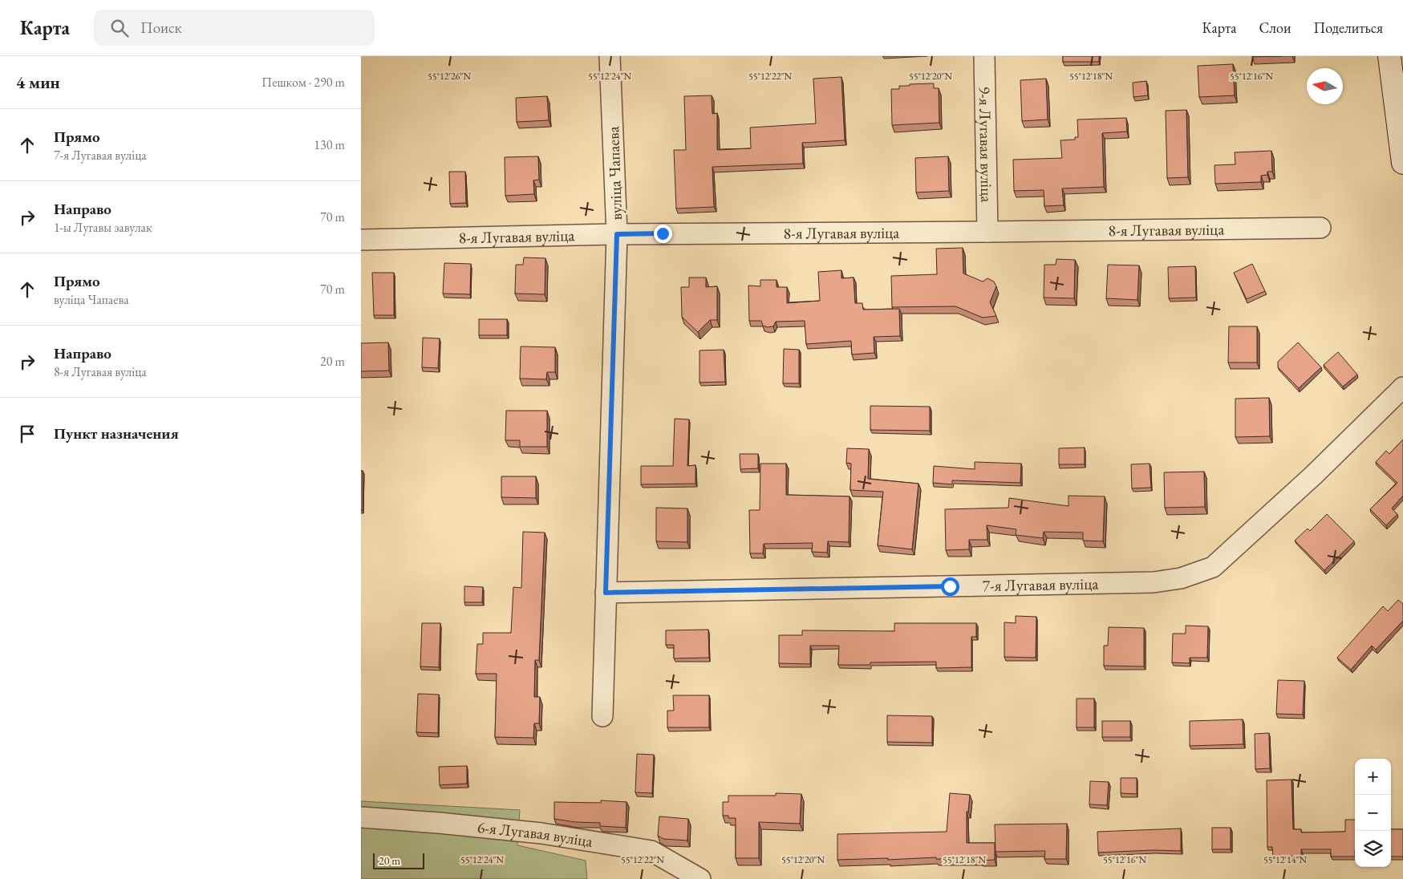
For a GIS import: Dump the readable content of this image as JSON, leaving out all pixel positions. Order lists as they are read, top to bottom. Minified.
{"streets":{"street":["9-я Лугавая вуліца","вуліца Чапаева","8-я Лугавая вуліца","7-я Лугавая вуліца","6-я Лугавая вуліца"]},"crossings":[["9-я Лугавая вуліца","8-я Лугавая вуліца"],["вуліца Чапаева","8-я Лугавая вуліца"],["вуліца Чапаева","7-я Лугавая вуліца"]],"scale_bar":"20 m","north":"left","page":{"header":"Карта","search":"Поиск","nav":["Карта","Слои","Поделиться"],"heading":["4 мин","Пешком · 290 m"],"list":[["Прямо","7-я Лугавая вуліца","130 m"],["Направо","1-ы Лугавы завулак","70 m"],["Прямо","вуліца Чапаева","70 m"],["Направо","8-я Лугавая вуліца","20 m"],"Пункт назначения"],"map_buttons":["+","−"],"scale":"20 m"},"coordinates":["55°12'24\"N","55°12'22\"N","55°12'20\"N","55°12'18\"N","55°12'16\"N","55°12'26\"N","55°12'14\"N"]}
